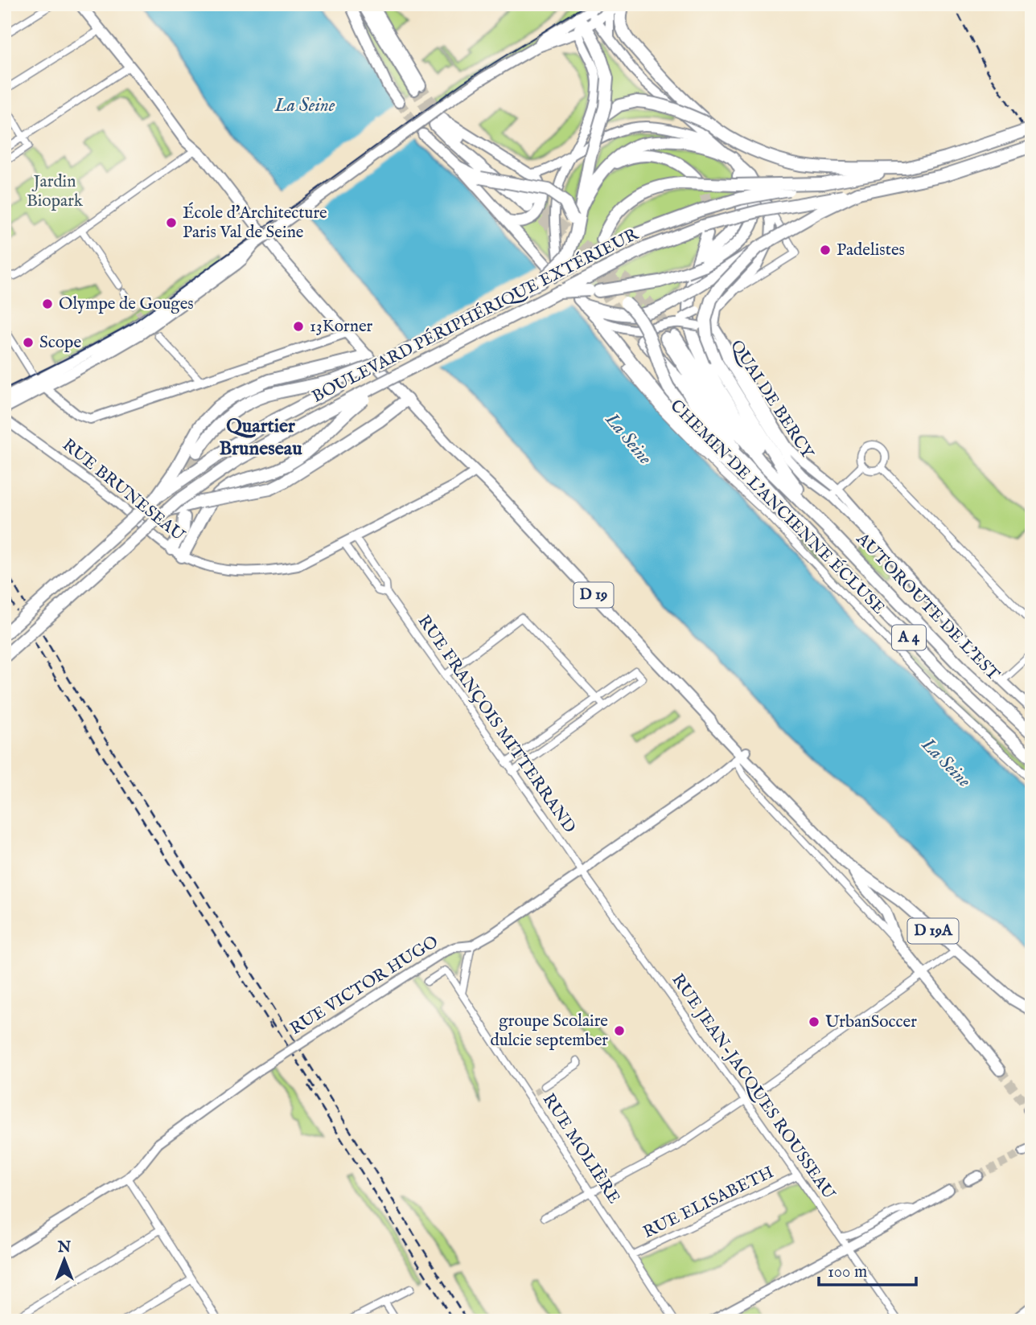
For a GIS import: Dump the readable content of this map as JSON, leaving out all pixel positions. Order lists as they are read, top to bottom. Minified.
{"streets":{"highway":["BOULEVARD PÉRIPHÉRIQUE EXTÉRIEUR","AUTOROUTE DE L’EST","A 4"],"main road":["QUAI DE BERCY","RUE BRUNESEAU","D 19","D 19A","RUE VICTOR HUGO"],"street":["CHEMIN DE L'ANCIENNE ÉCLUSE","RUE FRANÇOIS MITTERRAND","RUE JEAN-JACQUES ROUSSEAU","RUE MOLIÈRE","RUE ELISABETH"]},"crossings":[["RUE BRUNESEAU","D 19"],["RUE BRUNESEAU","RUE FRANÇOIS MITTERRAND"],["D 19","D 19A"],["D 19","RUE VICTOR HUGO"],["AUTOROUTE DE L’EST","A 4"],["RUE FRANÇOIS MITTERRAND","RUE VICTOR HUGO"],["RUE FRANÇOIS MITTERRAND","RUE JEAN-JACQUES ROUSSEAU"],["RUE VICTOR HUGO","RUE JEAN-JACQUES ROUSSEAU"],["RUE JEAN-JACQUES ROUSSEAU","RUE ELISABETH"],["RUE MOLIÈRE","RUE ELISABETH"]],"districts":["Quartier Bruneseau"],"water":["La Seine"],"parks":["Jardin Biopark"],"places":["École d'Architecture Paris Val de Seine","Padelistes","Olympe de Gouges","13Korner","Scope","UrbanSoccer","groupe Scolaire dulcie september"],"scale_bar":"100 m","north":"top"}
